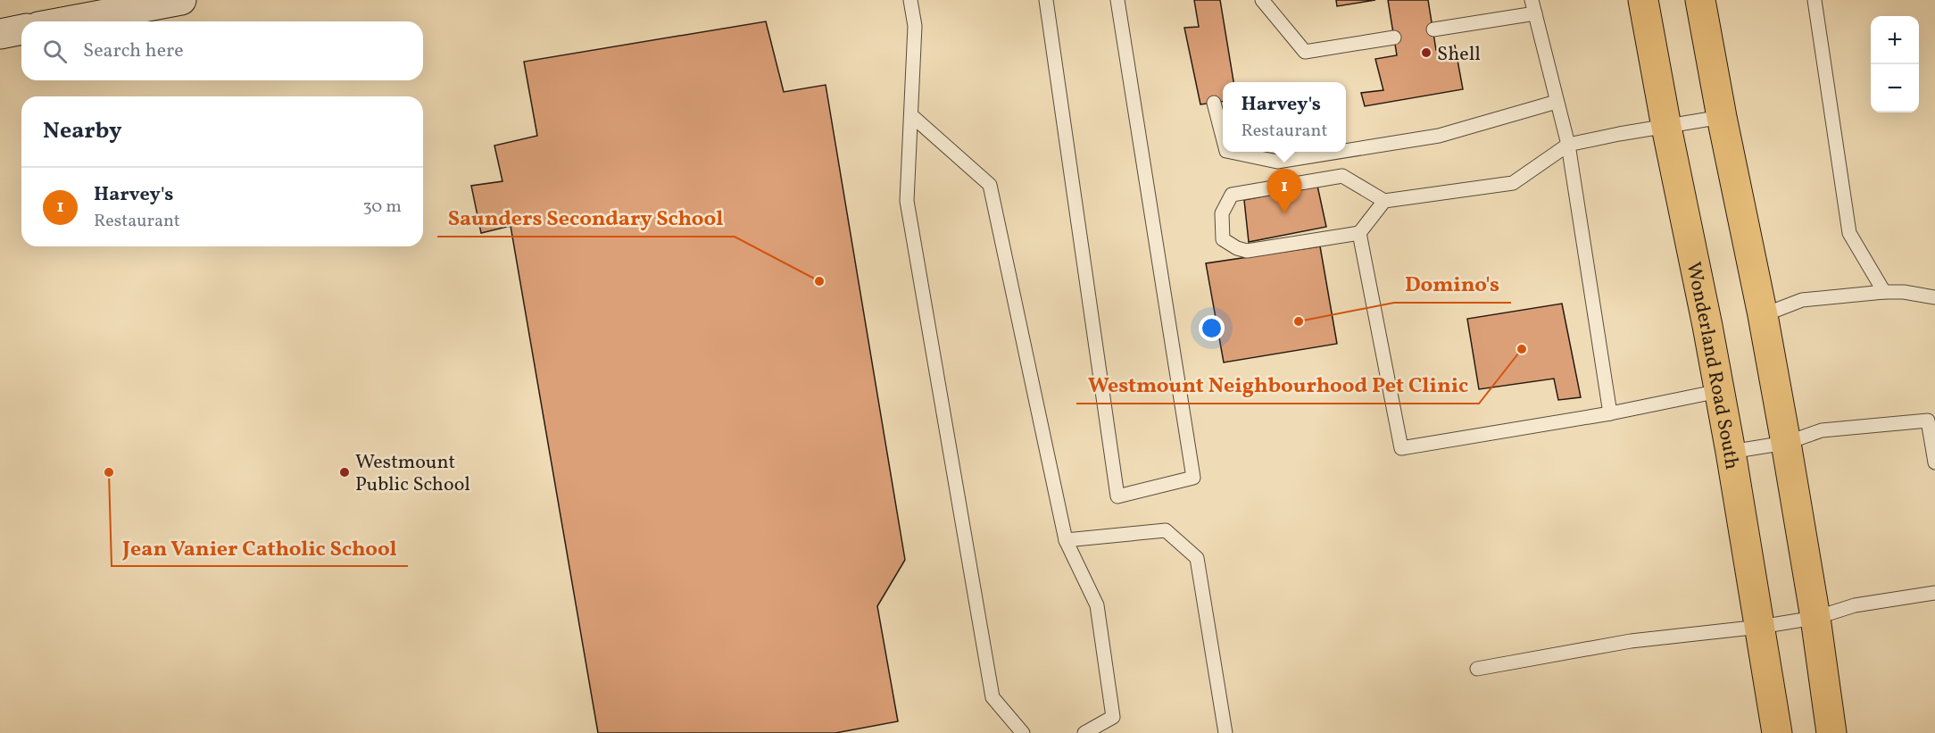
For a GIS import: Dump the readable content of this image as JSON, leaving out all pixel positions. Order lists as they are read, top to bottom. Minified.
{"streets":{"main road":["Wonderland Road South"]},"places":["Shell","Saunders Secondary School","Domino's","Westmount Neighbourhood Pet Clinic","Jean Vanier Catholic School","Westmount Public School"],"page":{"map_buttons":["+","−"],"search":"Search here","popup":["Harvey's","Restaurant"],"heading":"Nearby","list":[{"mark":"1","name":"Harvey's","note":"Restaurant","value":"30 m"}],"pins":"1"}}
